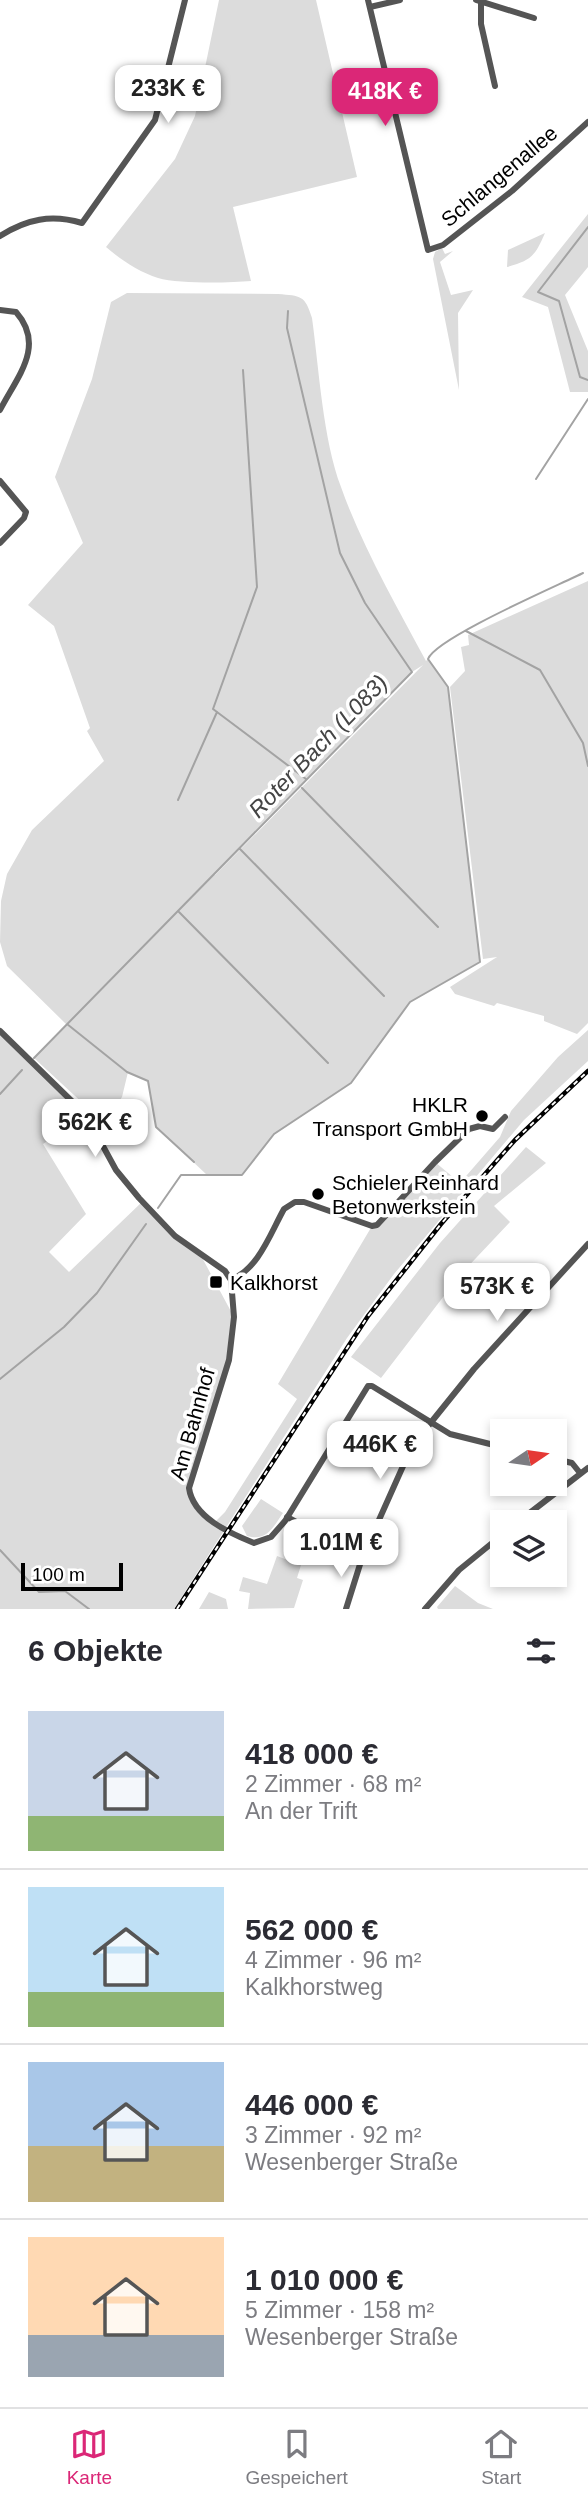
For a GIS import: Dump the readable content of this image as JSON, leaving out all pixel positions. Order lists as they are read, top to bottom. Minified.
{"streets":{"street":["Schlangenallee","Am Bahnhof"]},"water":["Roter Bach (L083)"],"places":{"other":["HKLR Transport GmbH","Schieler Reinhard Betonwerkstein"],"transit":["Kalkhorst"]},"scale_bar":"100 m","north":"right","page":{"price":["233K €","418K €","562K €","573K €","446K €","1.01M €"],"scale":"100 m","heading":"6 Objekte","list":[{"name":"418 000 €","note":"2 Zimmer · 68 m² · An der Trift"},{"name":"562 000 €","note":"4 Zimmer · 96 m² · Kalkhorstweg"},{"name":"446 000 €","note":"3 Zimmer · 92 m² · Wesenberger Straße"},{"name":"1 010 000 €","note":"5 Zimmer · 158 m² · Wesenberger Straße"}],"tabs":["Karte","Gespeichert","Start"]}}
